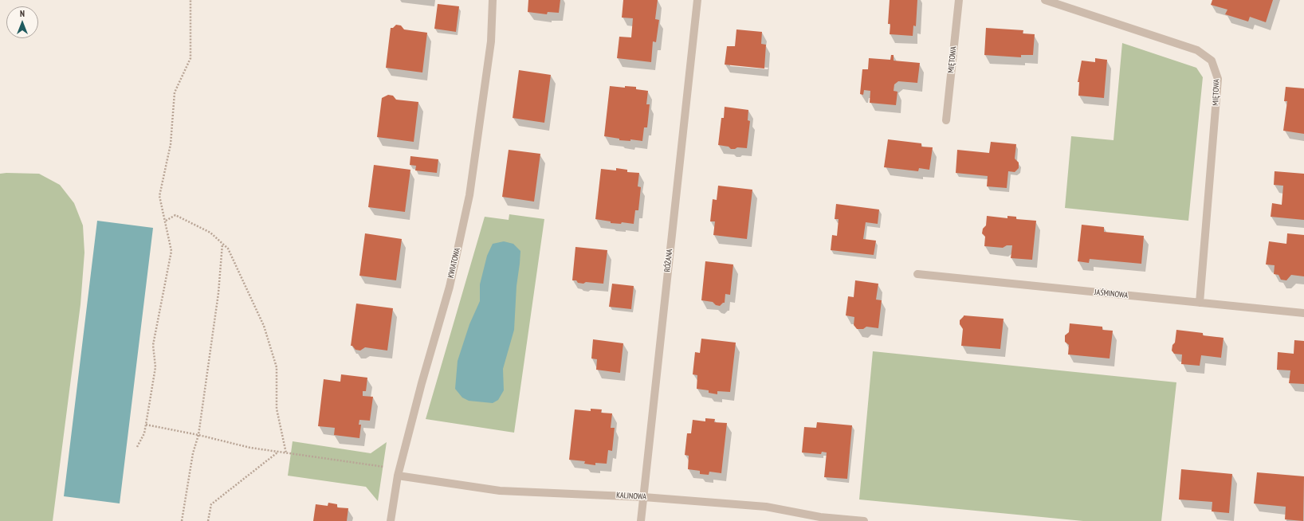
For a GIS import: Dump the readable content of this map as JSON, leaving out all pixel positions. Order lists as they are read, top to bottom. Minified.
{"streets":{"street":["MIĘTOWA","RÓŻANA","KWIATOWA","JAŚMINOWA","KALINOWA"]},"crossings":[["MIĘTOWA","JAŚMINOWA"],["RÓŻANA","KALINOWA"],["KWIATOWA","KALINOWA"]],"north":"top"}
